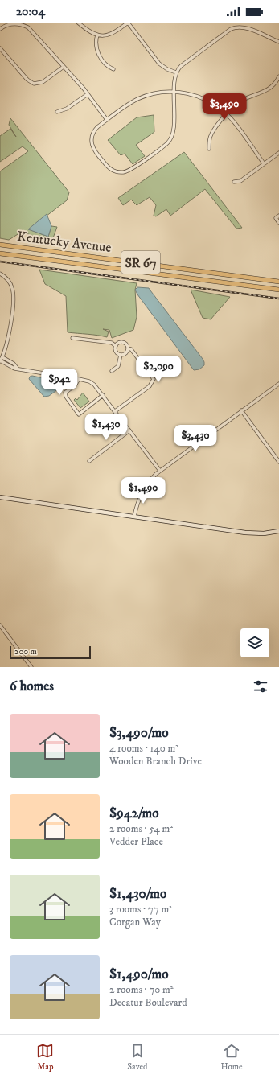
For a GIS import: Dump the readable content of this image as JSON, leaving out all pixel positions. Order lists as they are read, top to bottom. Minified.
{"streets":{"main road":["Kentucky Avenue","SR 67"]},"scale_bar":"200 m","page":{"status":"20:04","price":["$3,490","$2,090","$942","$1,430","$3,430","$1,490"],"scale":"200 m","heading":"6 homes","list":[{"name":"$3,490/mo","note":"4 rooms · 140 m² · Wooden Branch Drive"},{"name":"$942/mo","note":"2 rooms · 54 m² · Vedder Place"},{"name":"$1,430/mo","note":"3 rooms · 77 m² · Corgan Way"},{"name":"$1,490/mo","note":"2 rooms · 70 m² · Decatur Boulevard"}],"tabs":["Map","Saved","Home"]}}
